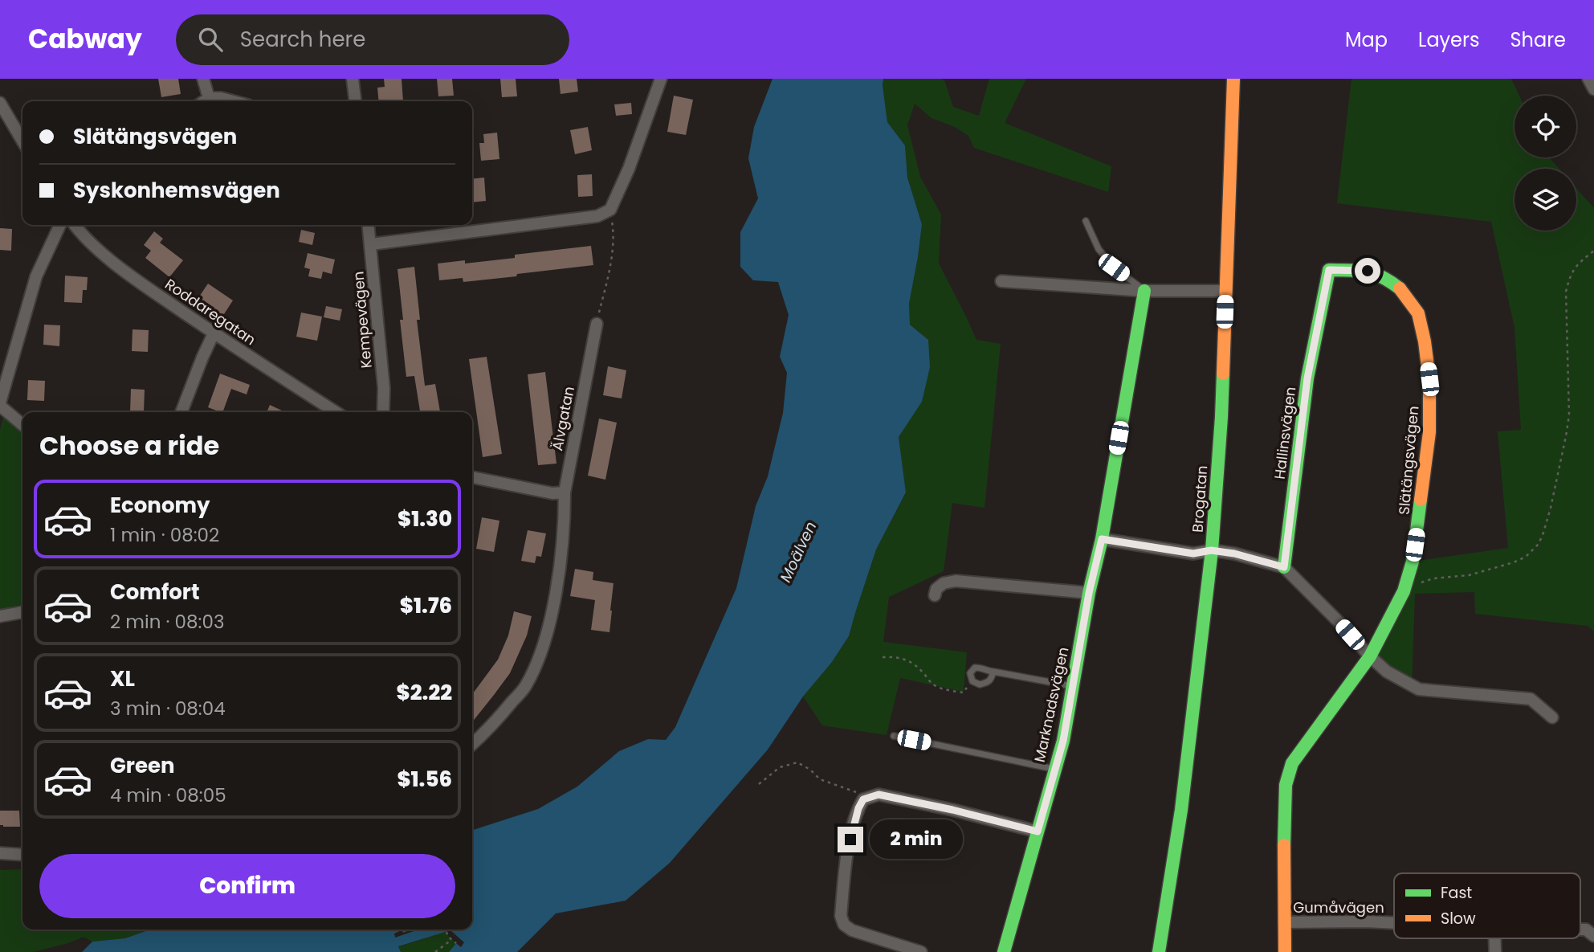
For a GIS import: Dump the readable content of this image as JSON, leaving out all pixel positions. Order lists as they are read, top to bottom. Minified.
{"streets":{"street":["Roddaregatan","Kempevägen","Älvgatan","Hallinsvägen","Slätängsvägen","Brogatan","Marknadsvägen","Gumåvägen"]},"crossings":[["Hallinsvägen","Slätängsvägen"],["Slätängsvägen","Gumåvägen"]],"water":["Moälven"],"legend":["Fast","Slow"],"page":{"header":"Cabway","search":"Search here","nav":["Map","Layers","Share"],"banner":["Slätängsvägen","Syskonhemsvägen"],"heading":"Choose a ride","list":[{"name":"Economy","note":"1 min · 08:02","value":"$1.30"},{"name":"Comfort","note":"2 min · 08:03","value":"$1.76"},{"name":"XL","note":"3 min · 08:04","value":"$2.22"},{"name":"Green","note":"4 min · 08:05","value":"$1.56"}],"bubble":"2 min","buttons":"Confirm"}}
